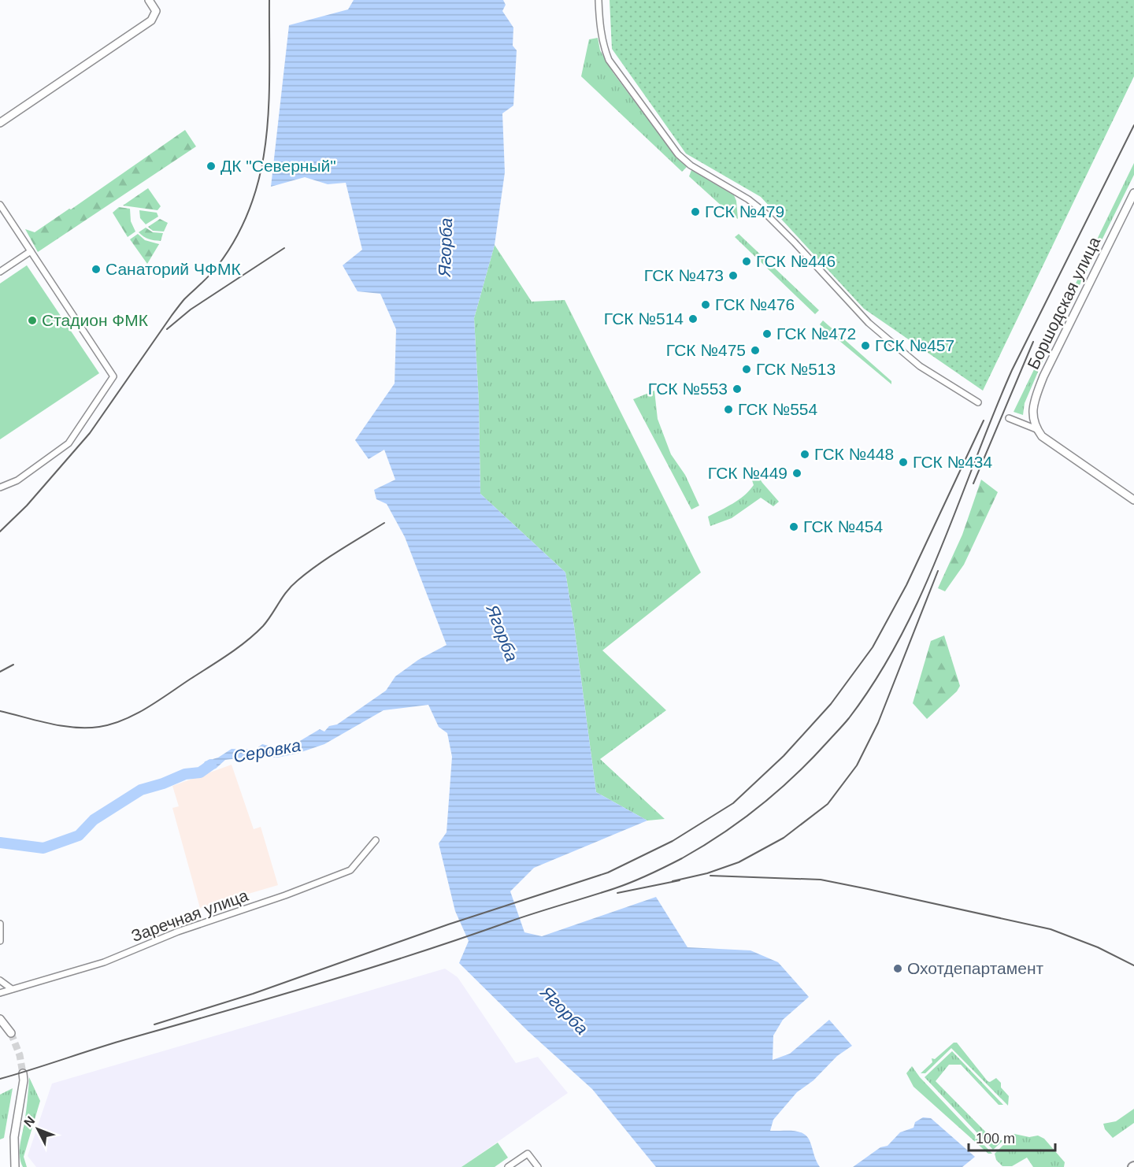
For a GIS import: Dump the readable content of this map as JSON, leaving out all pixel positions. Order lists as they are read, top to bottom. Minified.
{"streets":{"street":["Боршодская улица","Заречная улица"]},"water":["Ягорба","Серовка"],"places":["ДК \"Северный\"","ГСК №479","ГСК №446","Санаторий ЧФМК","ГСК №473","ГСК №476","ГСК №514","Стадион ФМК","ГСК №472","ГСК №457","ГСК №475","ГСК №513","ГСК №553","ГСК №554","ГСК №448","ГСК №434","ГСК №449","ГСК №454","Охотдепартамент"],"scale_bar":"100 m","north":"top left"}
